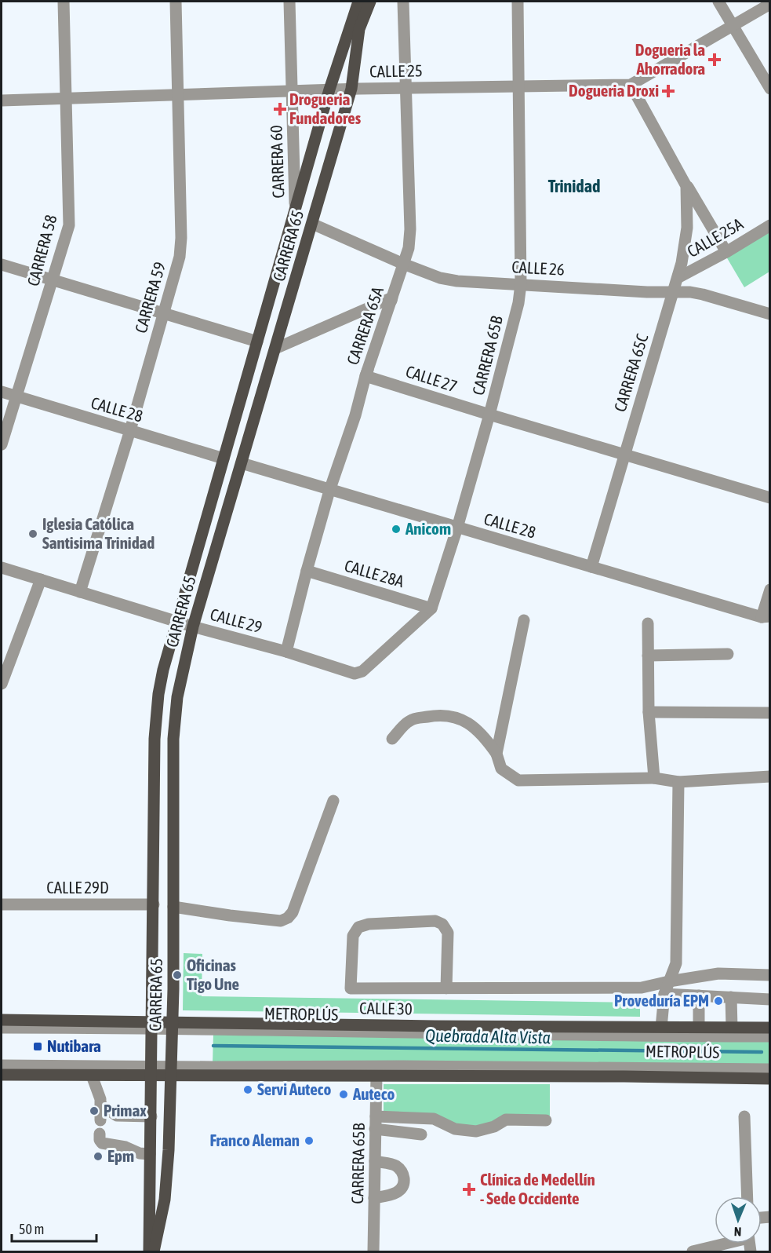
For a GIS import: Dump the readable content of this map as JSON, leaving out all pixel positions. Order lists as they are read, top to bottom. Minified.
{"streets":{"main road":["CARRERA 65","CALLE 30"],"street":["CALLE 25","CARRERA 60","CALLE 25A","CARRERA 58","CALLE 26","CARRERA 59","CARRERA 65A","CARRERA 65B","CARRERA 65C","CALLE 27","CALLE 28","CALLE 28A","CALLE 29","CALLE 29D","METROPLÚS"]},"crossings":[["CALLE 25","CARRERA 60"],["CALLE 25","CARRERA 65"],["CALLE 25","CARRERA 58"],["CALLE 25","CARRERA 59"],["CALLE 25","CARRERA 65A"],["CALLE 25","CARRERA 65B"],["CALLE 25","CARRERA 65C"],["CARRERA 60","CARRERA 65"],["CALLE 25A","CARRERA 65C"],["CARRERA 65","CALLE 26"],["CARRERA 65","CALLE 28"],["CARRERA 65","CALLE 29"],["CARRERA 65","CALLE 29D"],["CARRERA 65","CALLE 30"],["CARRERA 65","METROPLÚS"],["CARRERA 58","CALLE 28"],["CALLE 26","CARRERA 65A"],["CALLE 26","CARRERA 65B"],["CALLE 26","CARRERA 65C"],["CARRERA 59","CALLE 28"],["CARRERA 59","CALLE 29"],["CARRERA 65A","CALLE 27"],["CARRERA 65A","CALLE 28"],["CARRERA 65A","CALLE 28A"],["CARRERA 65A","CALLE 29"],["CARRERA 65B","CALLE 27"],["CARRERA 65B","CALLE 28"],["CARRERA 65B","CALLE 28A"],["CARRERA 65B","CALLE 29"],["CARRERA 65C","CALLE 27"],["CARRERA 65C","CALLE 28"],["CALLE 30","METROPLÚS"]],"districts":["Trinidad"],"water":["Quebrada Alta Vista"],"places":{"health":["Dogueria la Ahorradora","Dogueria Droxi","Drogueria Fundadores","Clínica de Medellín - Sede Occidente"],"other":["Anicom","Iglesia Católica Santisima Trinidad","Oficinas Tigo Une","Proveduría EPM","Servi Auteco","Auteco","Primax","Franco Aleman","Epm"],"transit":["Nutibara"]},"scale_bar":"50 m","north":"bottom"}
